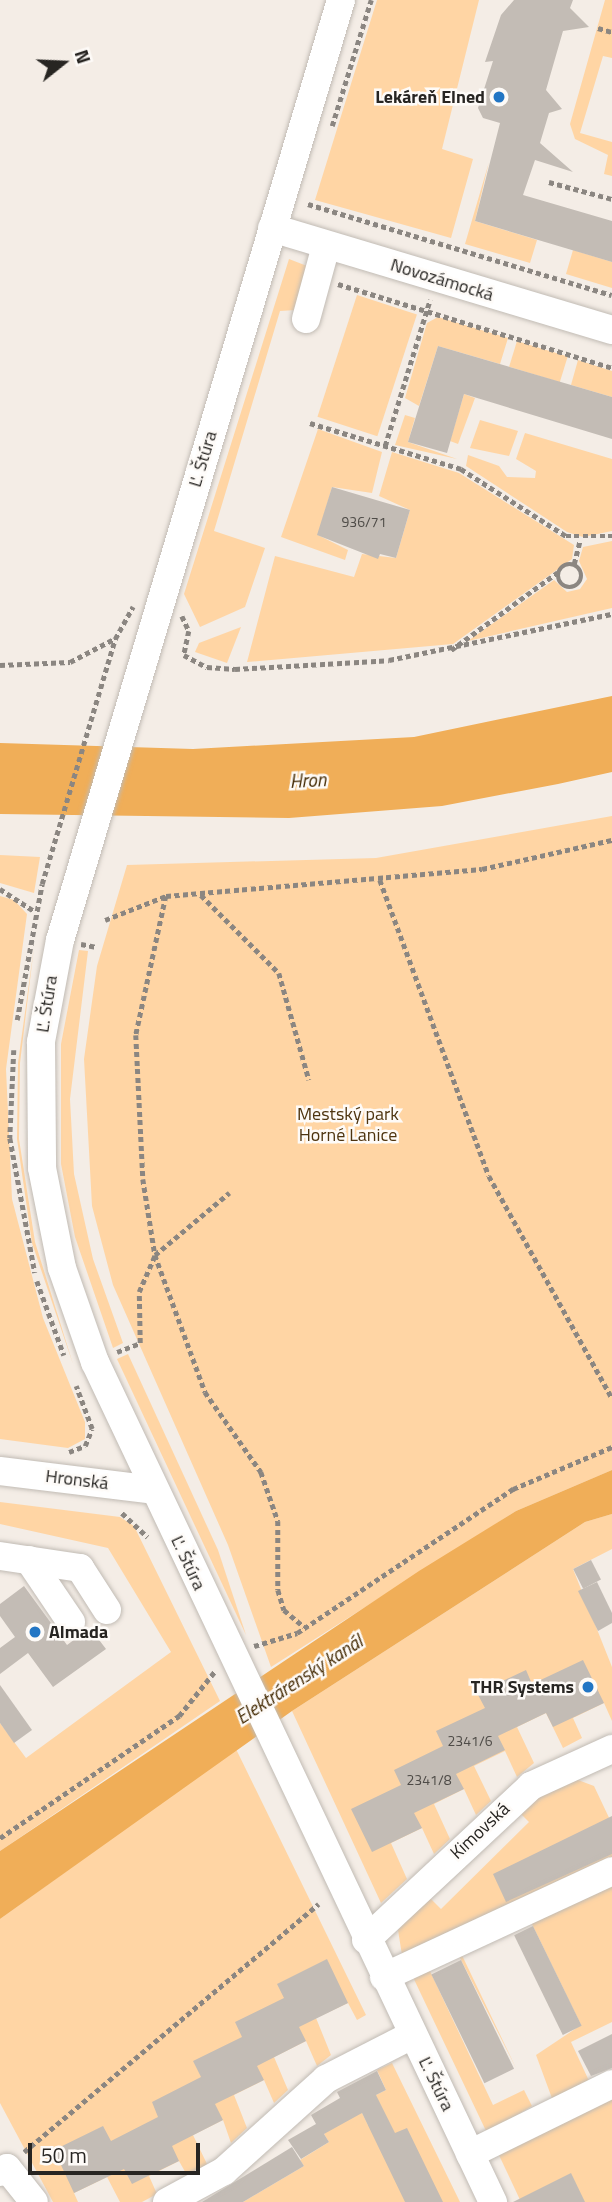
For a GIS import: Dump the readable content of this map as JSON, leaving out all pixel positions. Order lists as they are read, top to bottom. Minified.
{"streets":{"street":["Novozámocká","Ľ. Štúra","Hronská","Kimovská"]},"crossings":[["Novozámocká","Ľ. Štúra"],["Ľ. Štúra","Hronská"],["Ľ. Štúra","Kimovská"]],"water":["Hron","Elektrárenský kanál"],"parks":["Mestský park Horné Lanice"],"places":["Lekáreň Elned","Almada","THR Systems"],"house_numbers":["936/71","2341/6","2341/8"],"scale_bar":"50 m","north":"right"}
